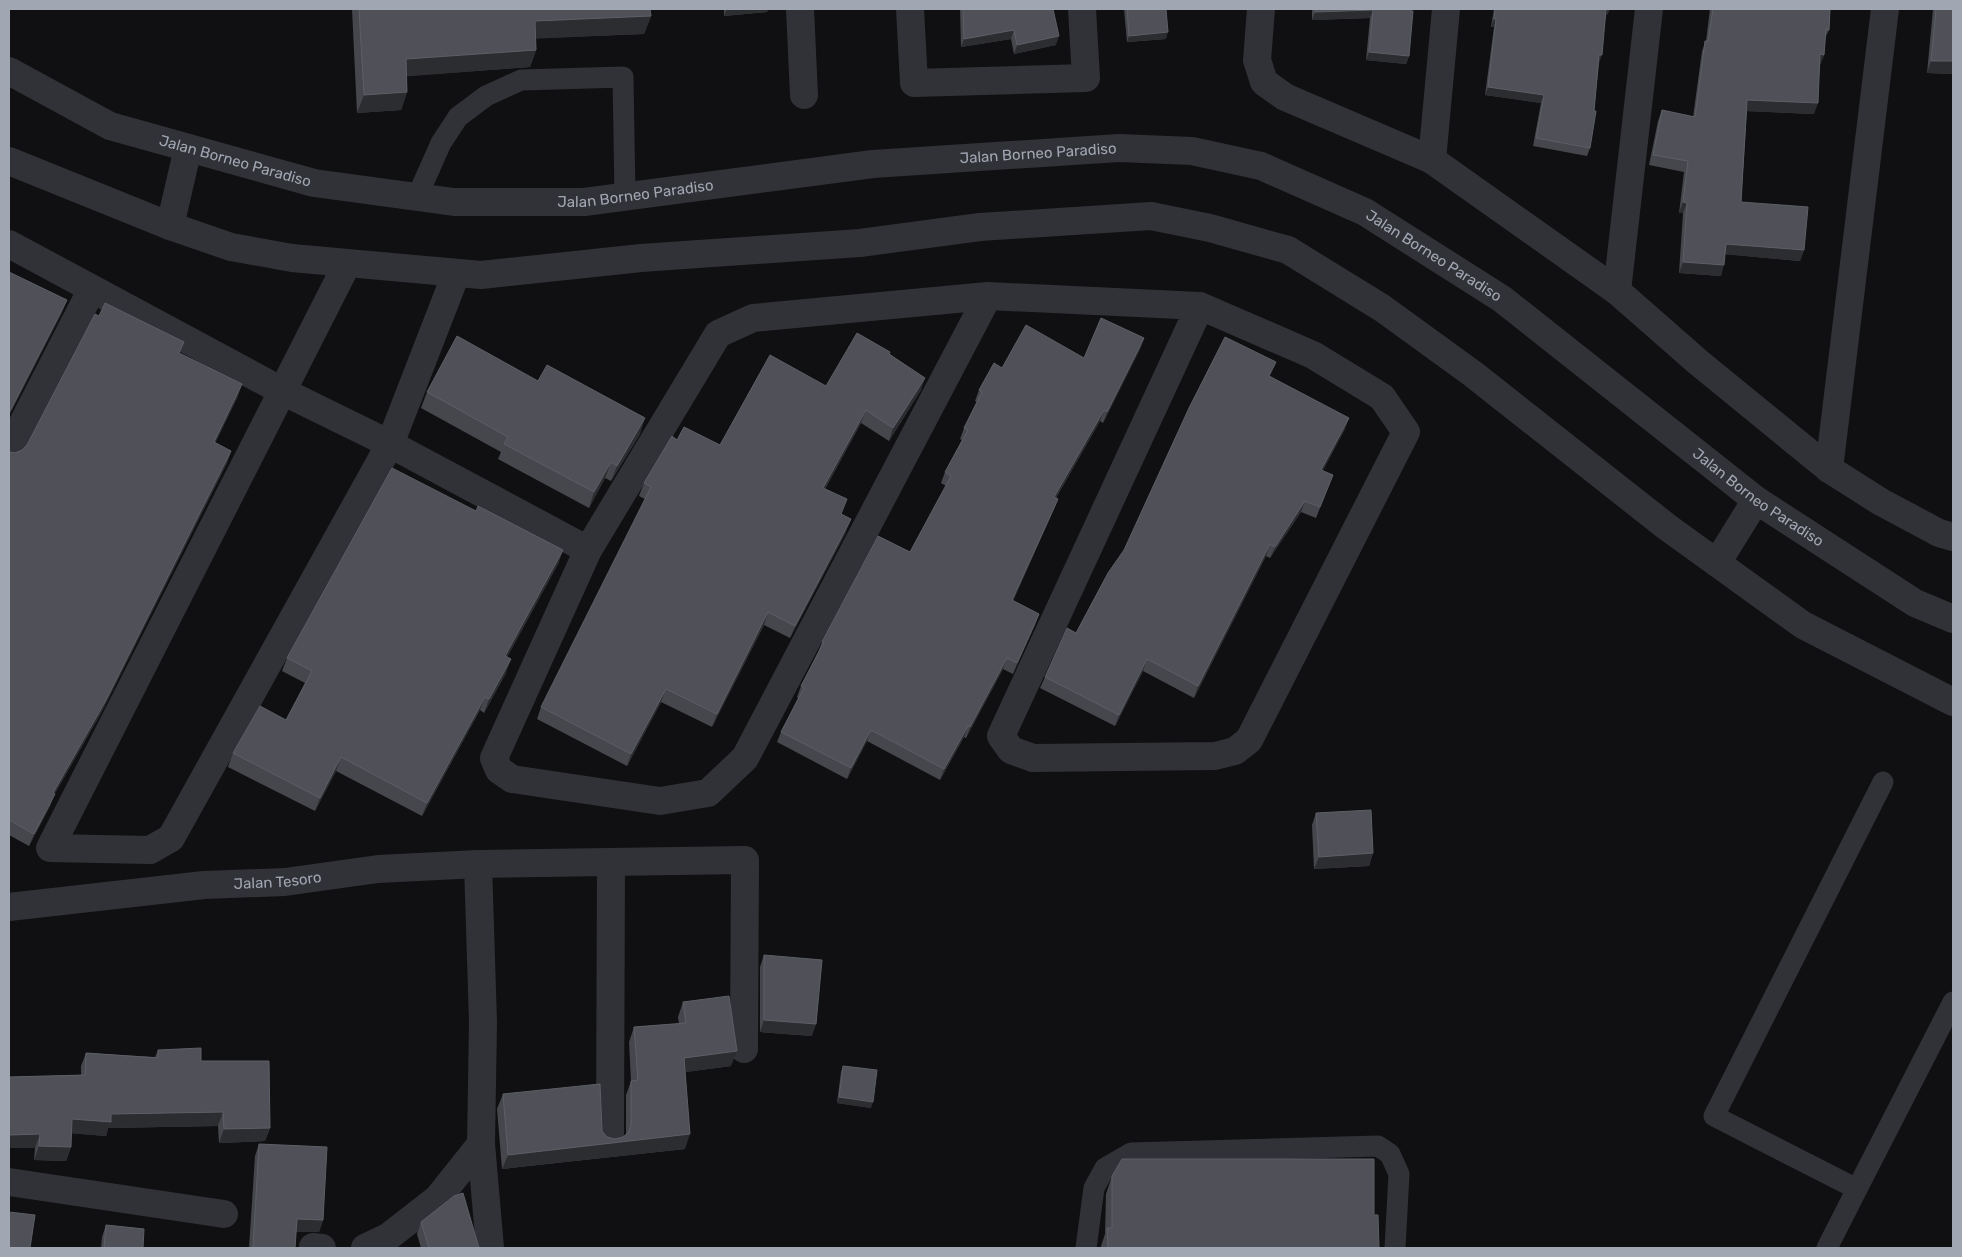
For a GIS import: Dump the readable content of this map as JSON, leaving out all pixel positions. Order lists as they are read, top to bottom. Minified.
{"streets":{"street":["Jalan Borneo Paradiso","Jalan Tesoro"]}}
